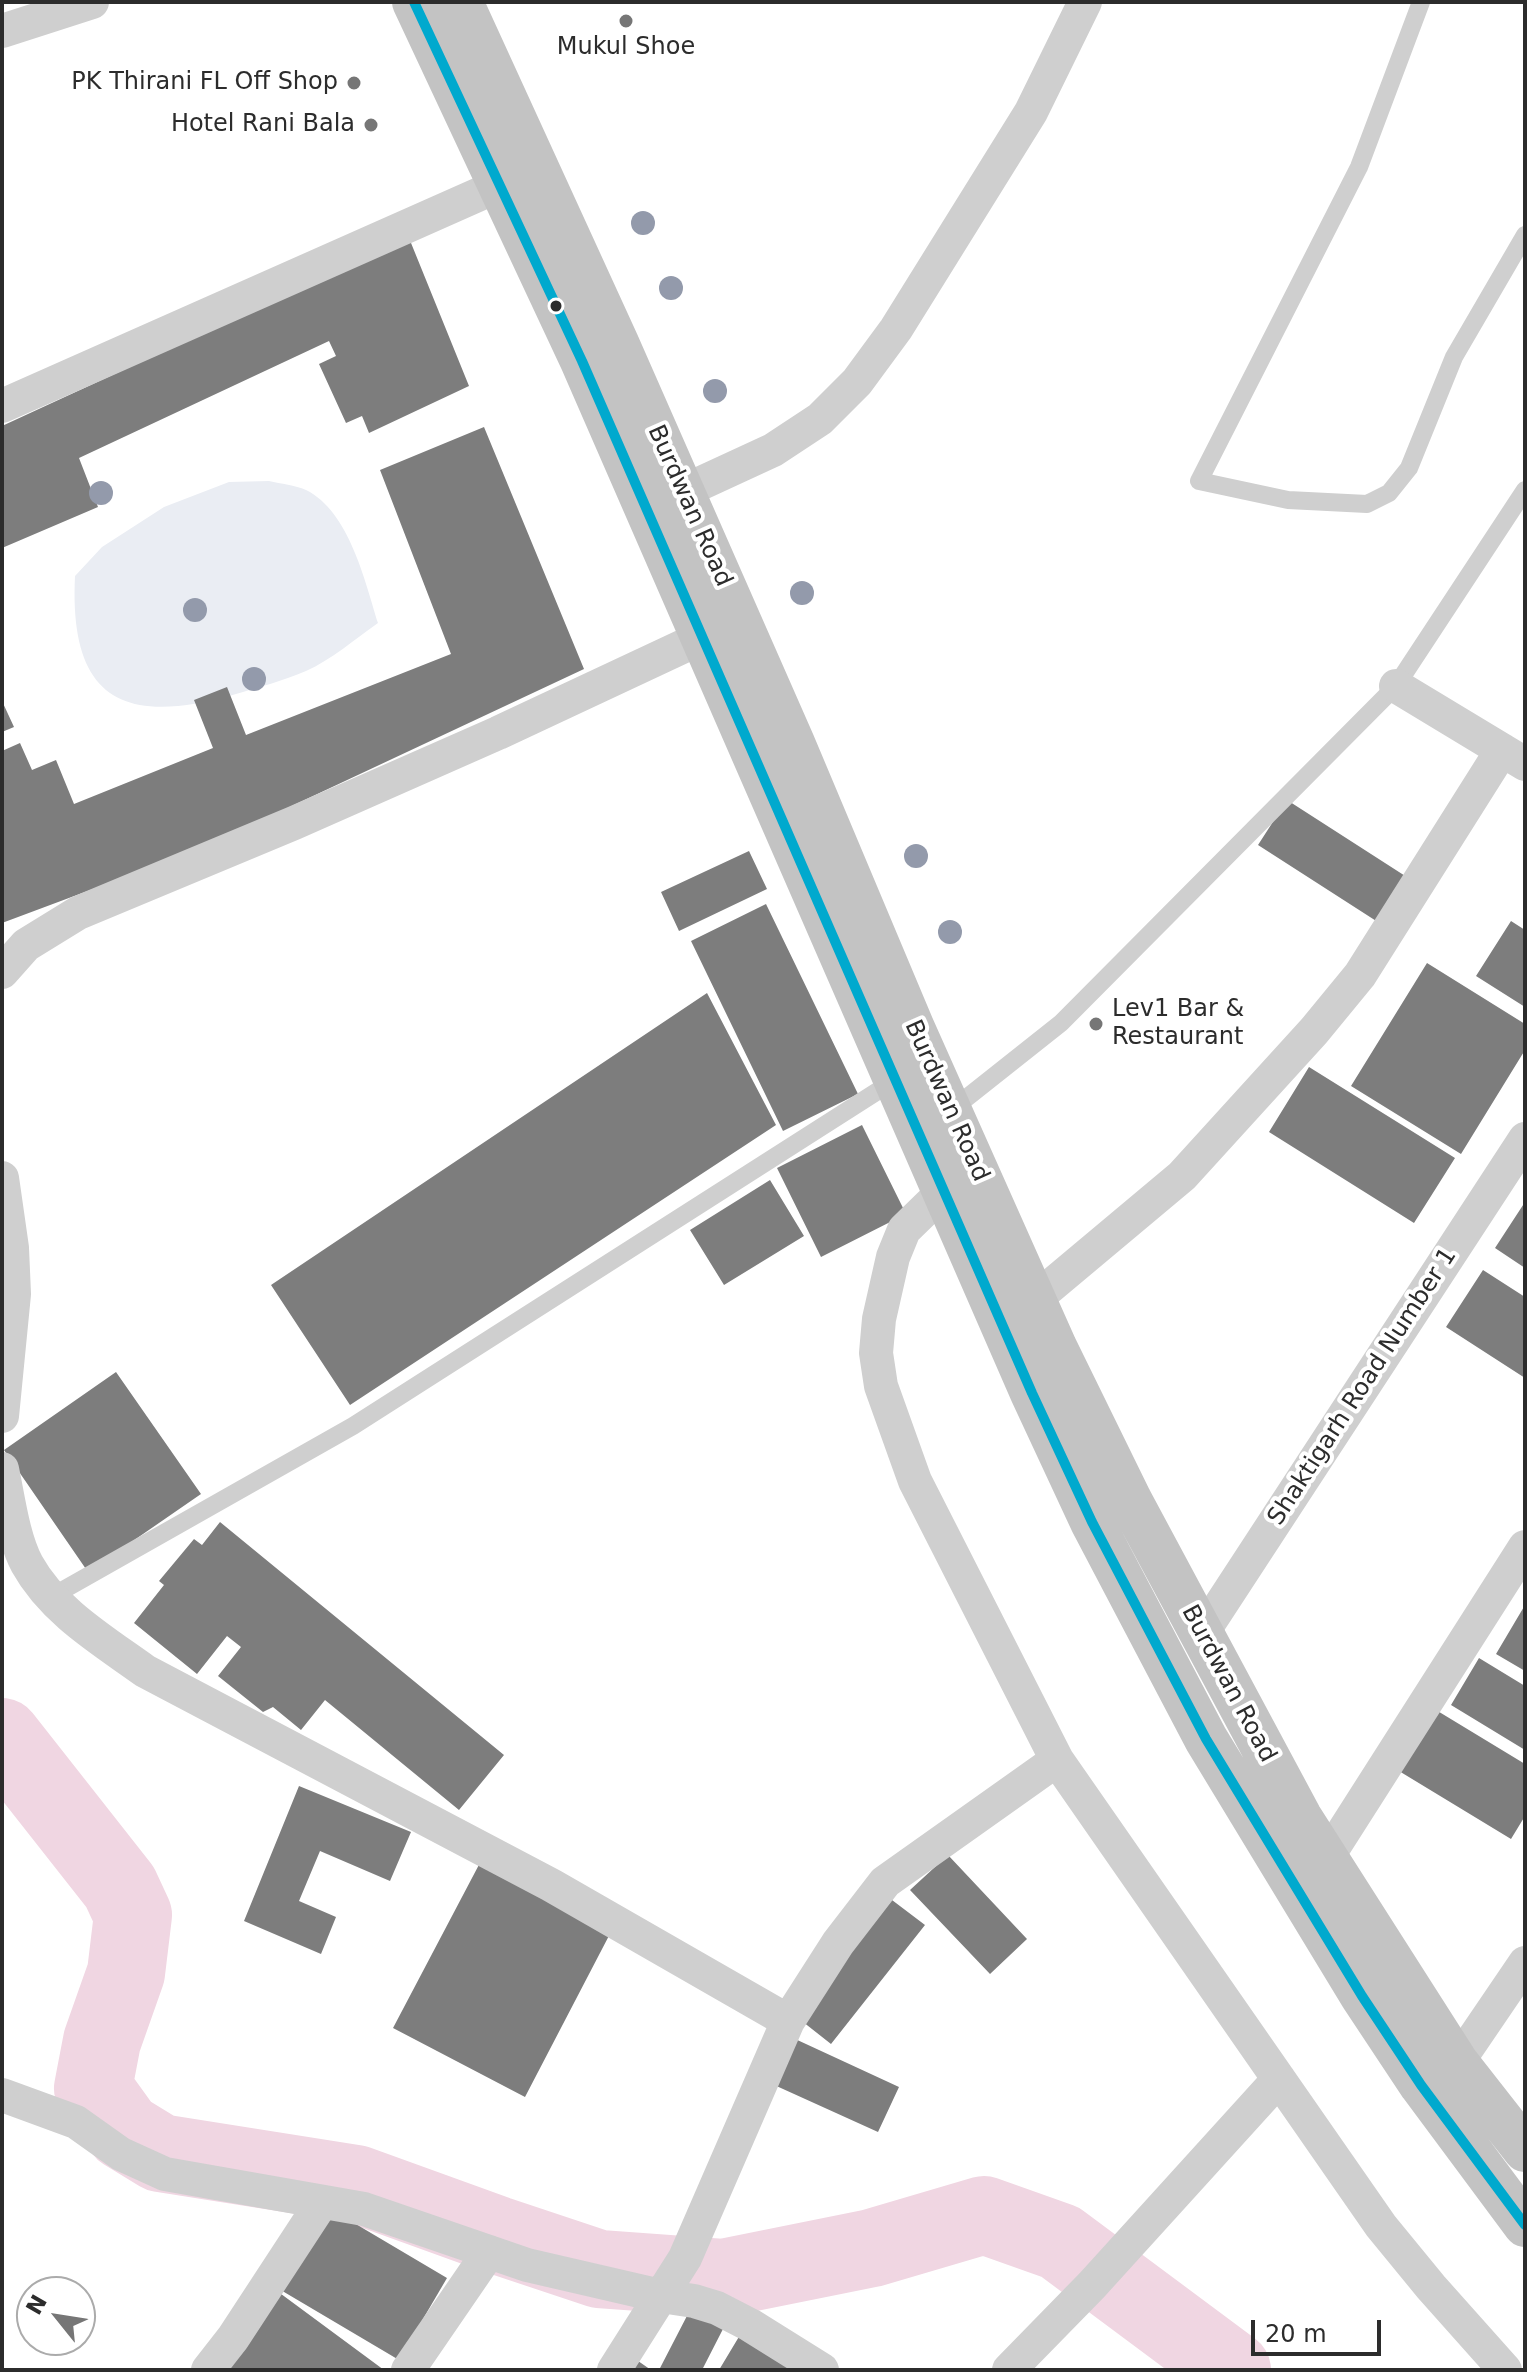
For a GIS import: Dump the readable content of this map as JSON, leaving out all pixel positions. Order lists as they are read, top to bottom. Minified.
{"streets":{"main road":["Burdwan Road"],"street":["Shaktigarh Road Number 1"]},"crossings":[["Burdwan Road","Shaktigarh Road Number 1"]],"places":["Mukul Shoe","PK Thirani FL Off Shop","Hotel Rani Bala","Lev1 Bar & Restaurant"],"scale_bar":"20 m","north":"top left"}
